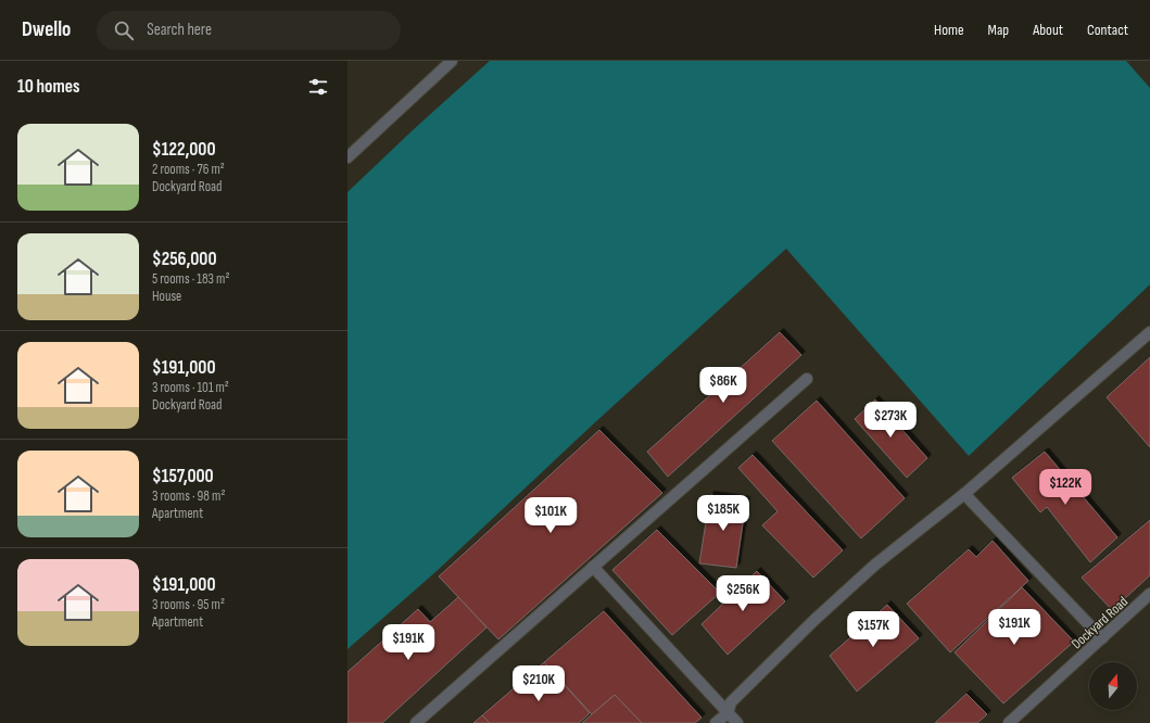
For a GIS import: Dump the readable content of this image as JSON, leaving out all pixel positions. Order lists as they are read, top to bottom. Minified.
{"streets":{"street":["Dockyard Road"]},"north":"top","page":{"header":"Dwello","search":"Search here","nav":["Home","Map","About","Contact"],"heading":"10 homes","list":[{"name":"$122,000","note":"2 rooms · 76 m² · Dockyard Road"},{"name":"$256,000","note":"5 rooms · 183 m² · House"},{"name":"$191,000","note":"3 rooms · 101 m² · Dockyard Road"},{"name":"$157,000","note":"3 rooms · 98 m² · Apartment"},{"name":"$191,000","note":"3 rooms · 95 m² · Apartment"}],"price":["$86K","$273K","$122K","$185K","$101K","$256K","$191K","$157K","$191K","$210K"]}}
